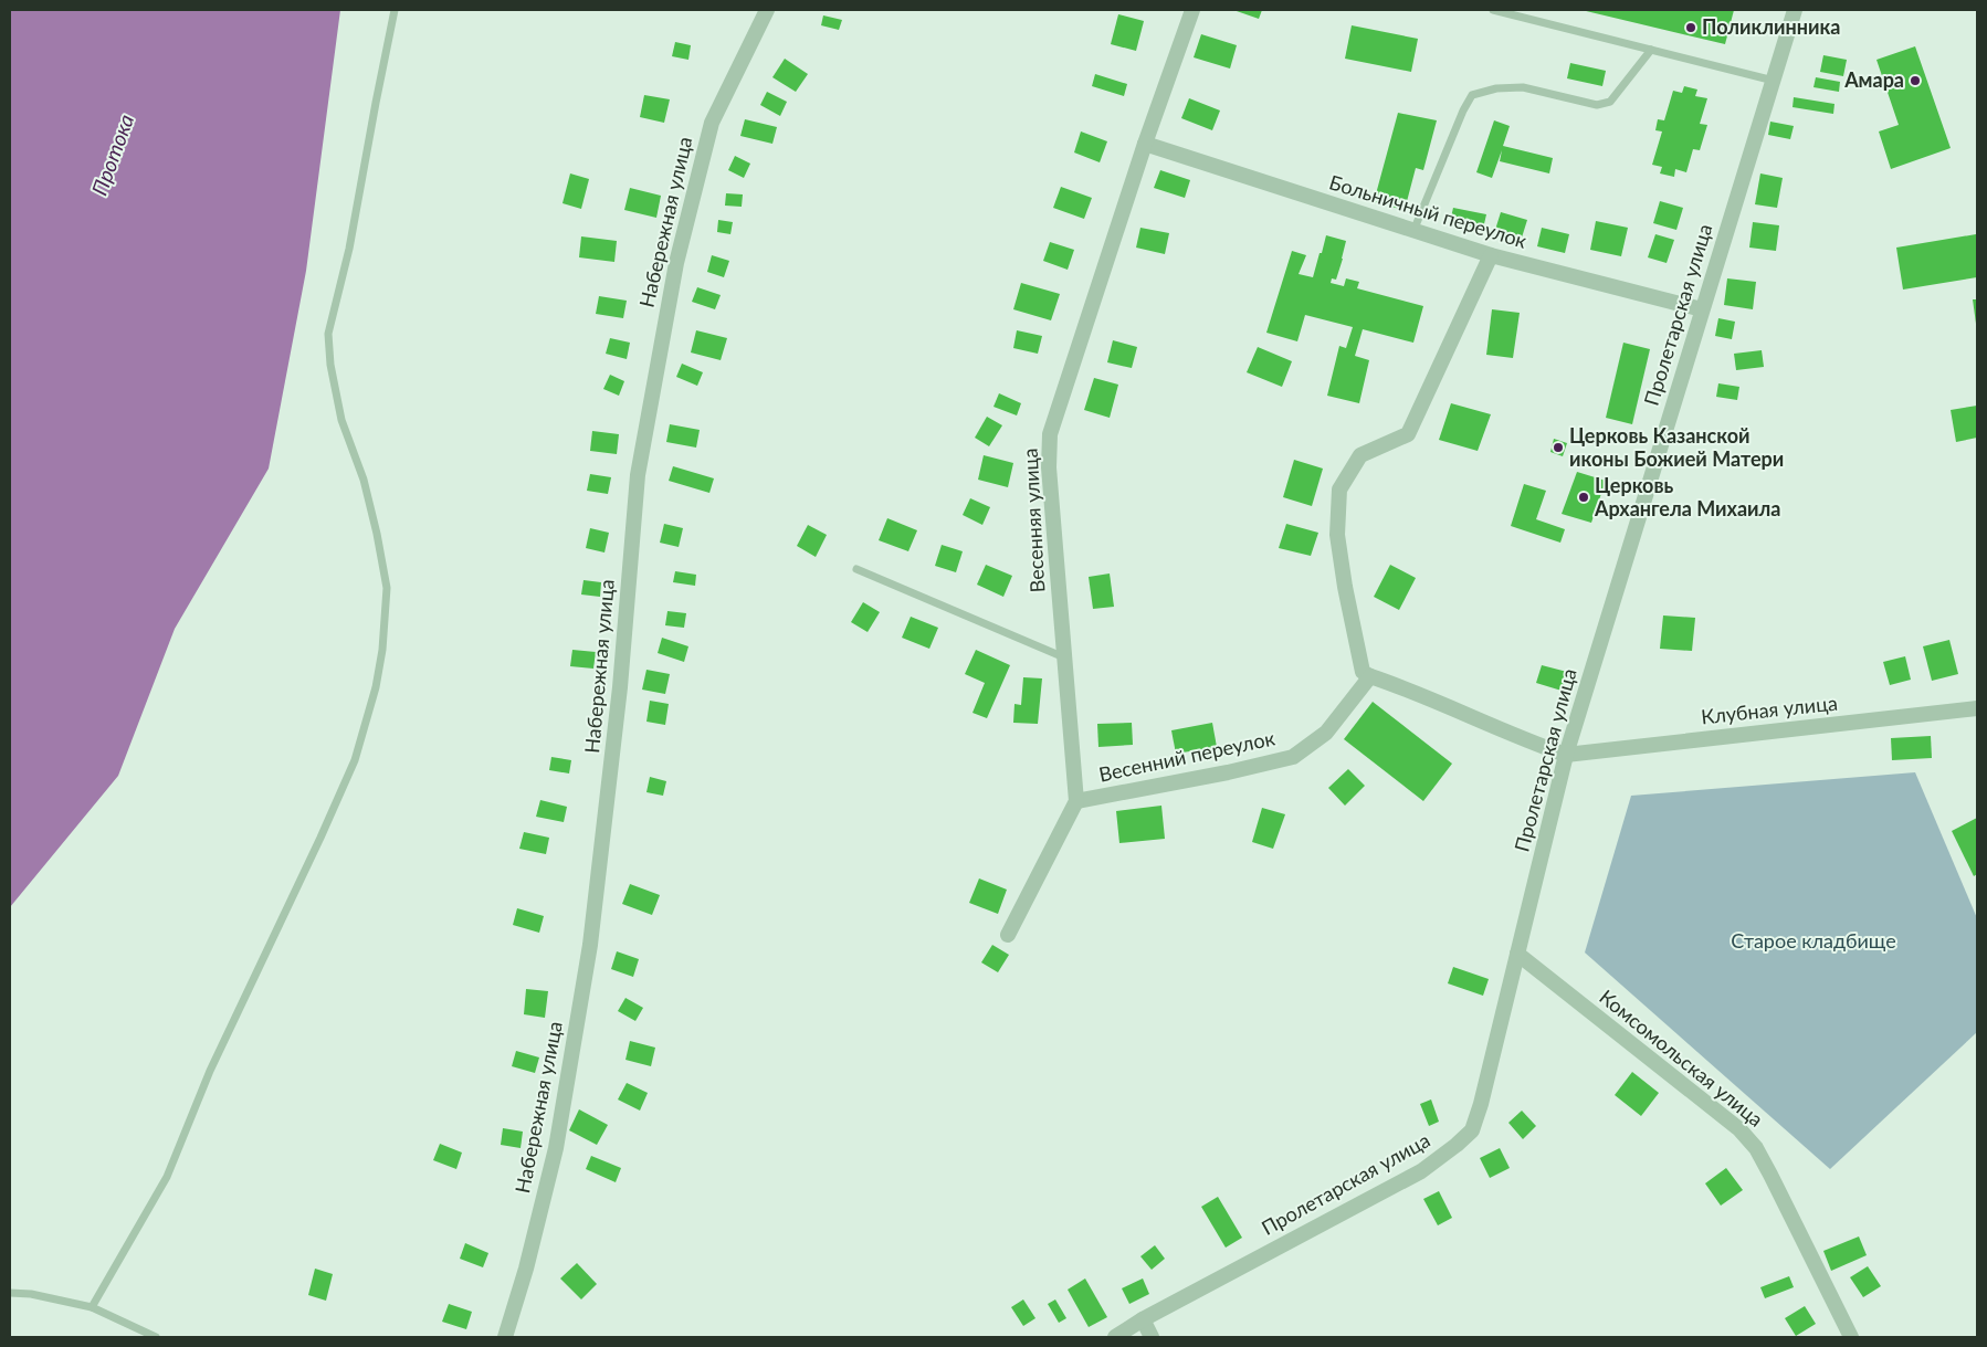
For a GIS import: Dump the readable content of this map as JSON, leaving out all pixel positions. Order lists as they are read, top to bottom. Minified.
{"streets":{"street":["Больничный переулок","Набережная улица","Пролетарская улица","Весенняя улица","Клубная улица","Весенний переулок","Комсомольская улица"]},"crossings":[["Больничный переулок","Пролетарская улица"],["Больничный переулок","Весенняя улица"],["Пролетарская улица","Клубная улица"],["Пролетарская улица","Комсомольская улица"],["Весенняя улица","Весенний переулок"]],"water":["Протока"],"parks":["Старое кладбище"],"places":["Поликлинника","Амара","Церковь Казанской иконы Божией Матери","Церковь Архангела Михаила"]}
